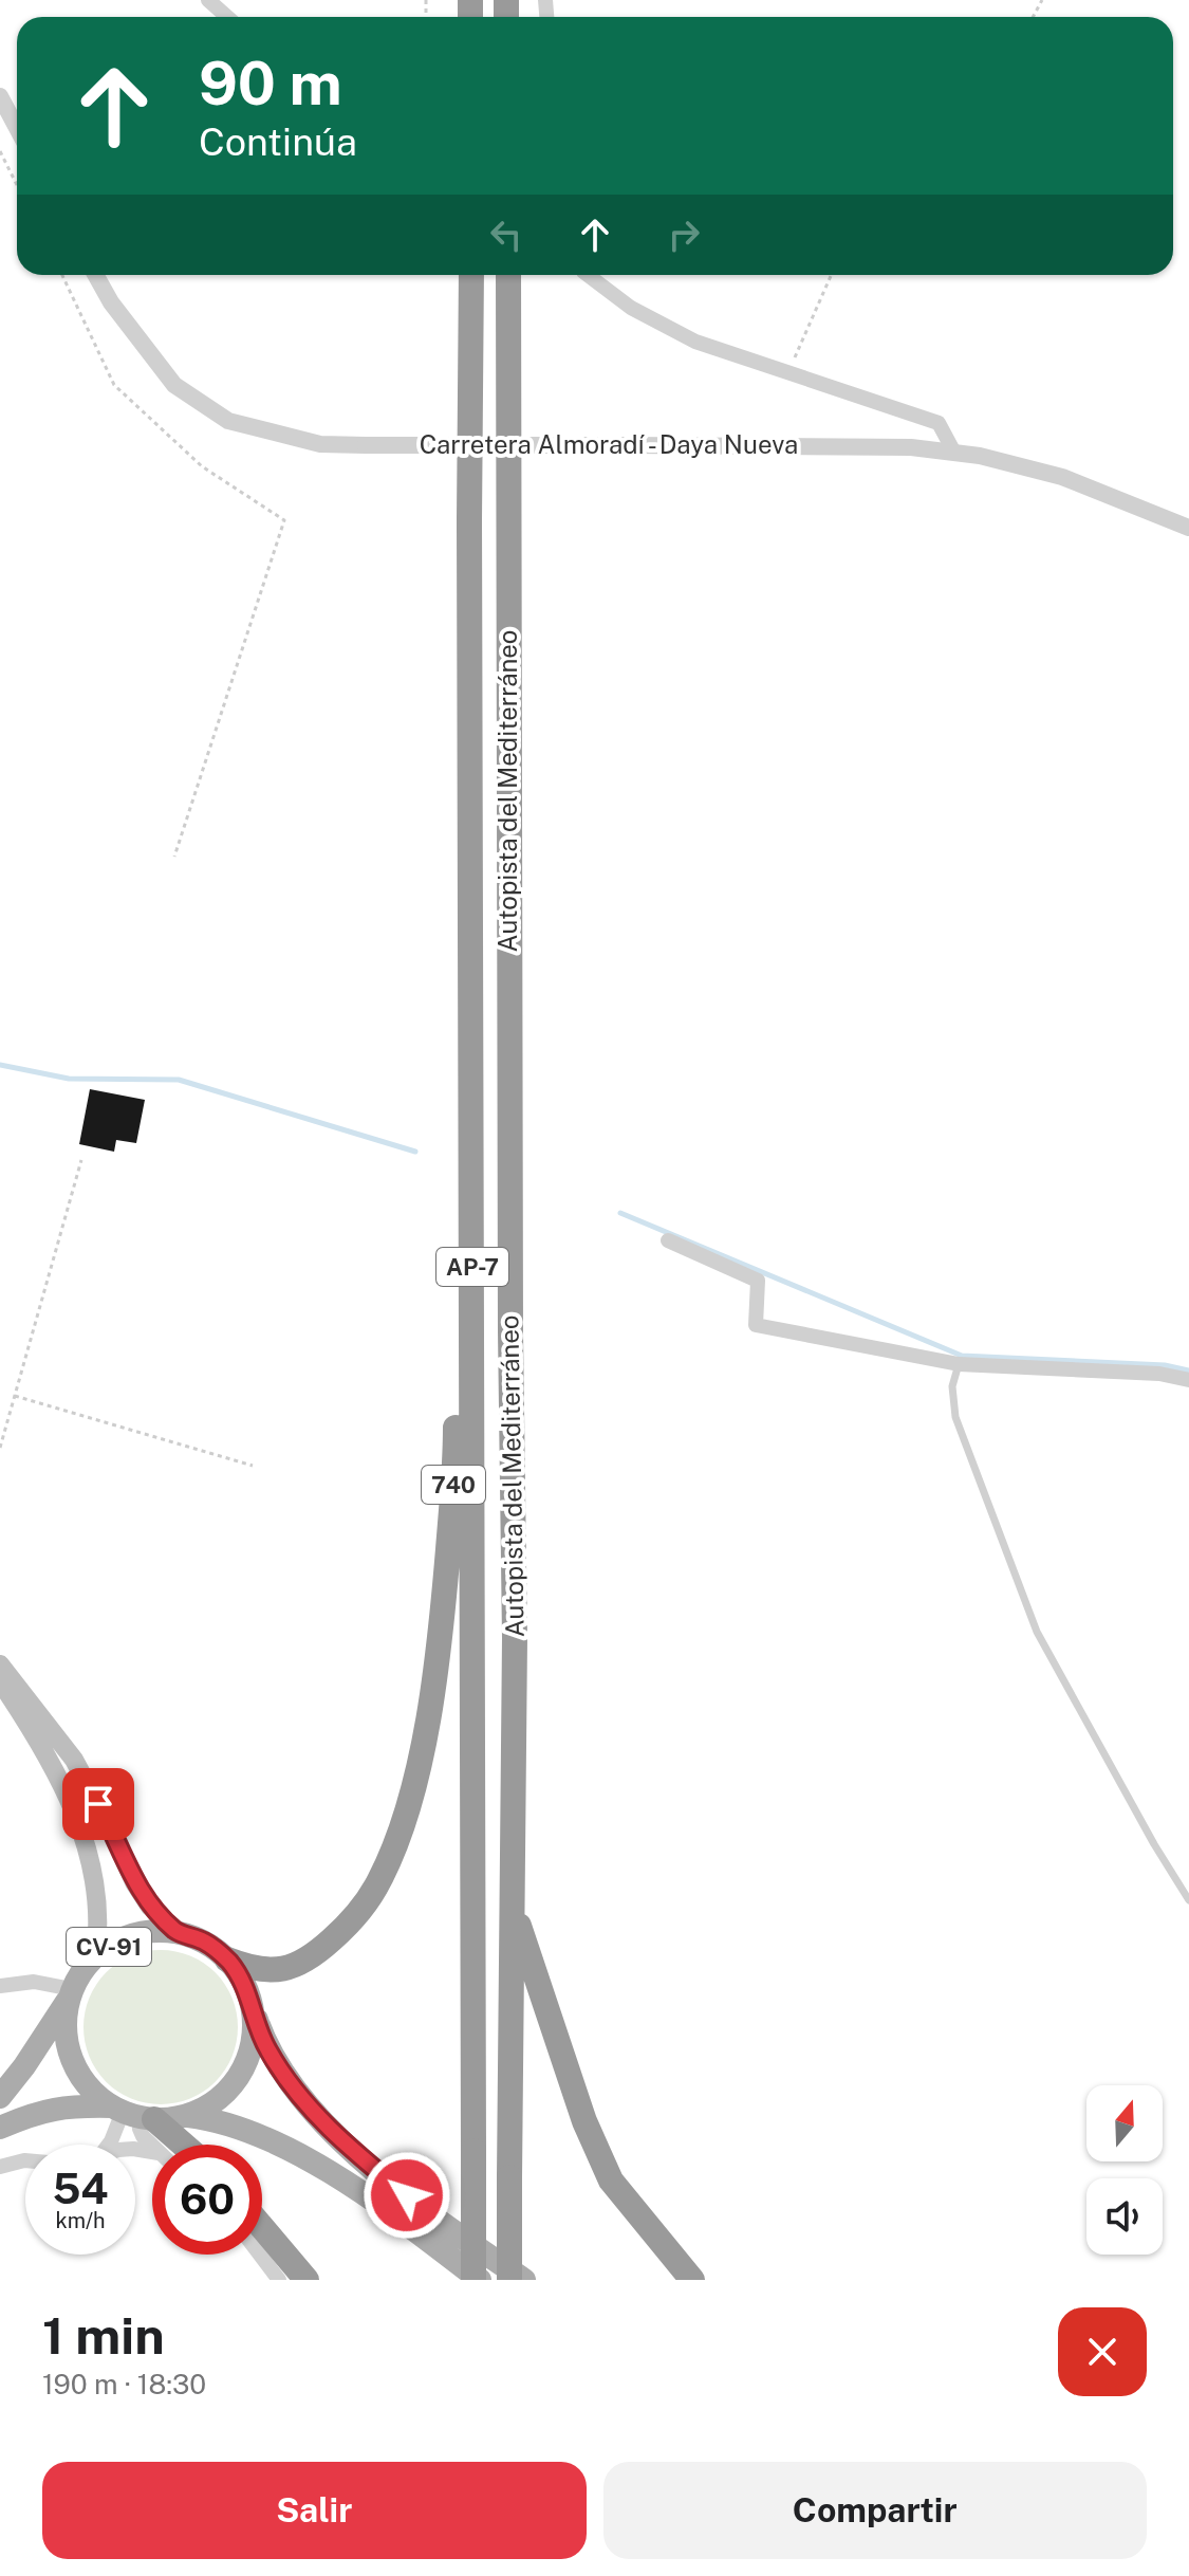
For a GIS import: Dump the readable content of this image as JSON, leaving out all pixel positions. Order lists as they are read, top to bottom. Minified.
{"streets":{"highway":["Autopista del Mediterráneo","AP-7","740"],"main road":["CV-91"],"street":["Carretera Almoradí - Daya Nueva"]},"crossings":[["Autopista del Mediterráneo","740"],["740","CV-91"]],"north":"top","page":{"turn":["90 m","Continúa"],"speed":"54 km/h","limit":"60","heading":["1 min","190 m · 18:30"],"buttons":["Salir","Compartir"]}}
